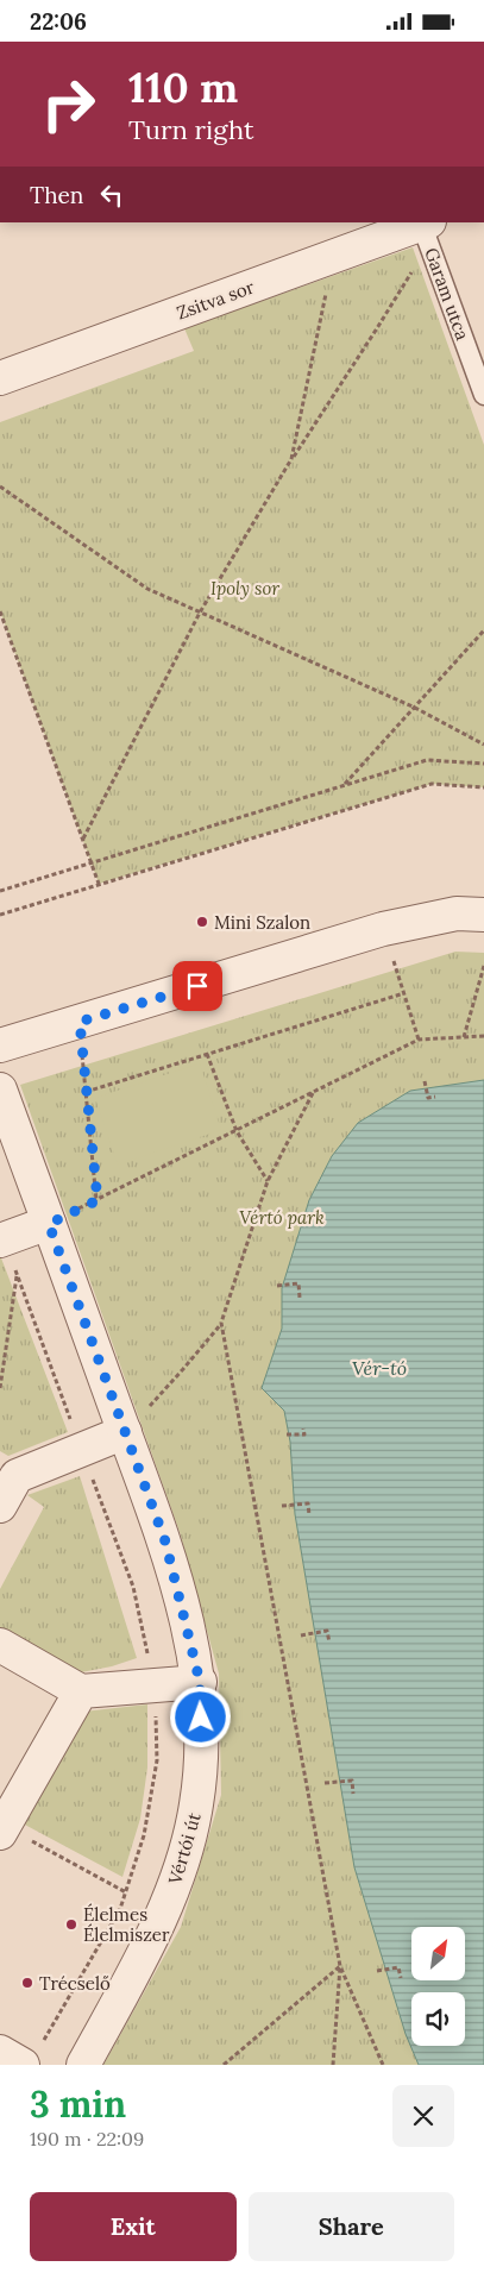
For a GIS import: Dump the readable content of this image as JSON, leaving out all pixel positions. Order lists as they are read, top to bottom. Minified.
{"streets":{"street":["Zsitva sor","Vértói út"],"lane":["Garam utca"]},"crossings":[["Garam utca","Zsitva sor"]],"water":["Vér-tó"],"parks":["Ipoly sor","Vértó park"],"places":["Mini Szalon","Élelmes Élelmiszer","Trécselő"],"north":"top right","page":{"status":"22:06","turn":["110 m","Turn right"],"then":"Then","heading":["3 min","190 m · 22:09"],"buttons":["Exit","Share"]}}
